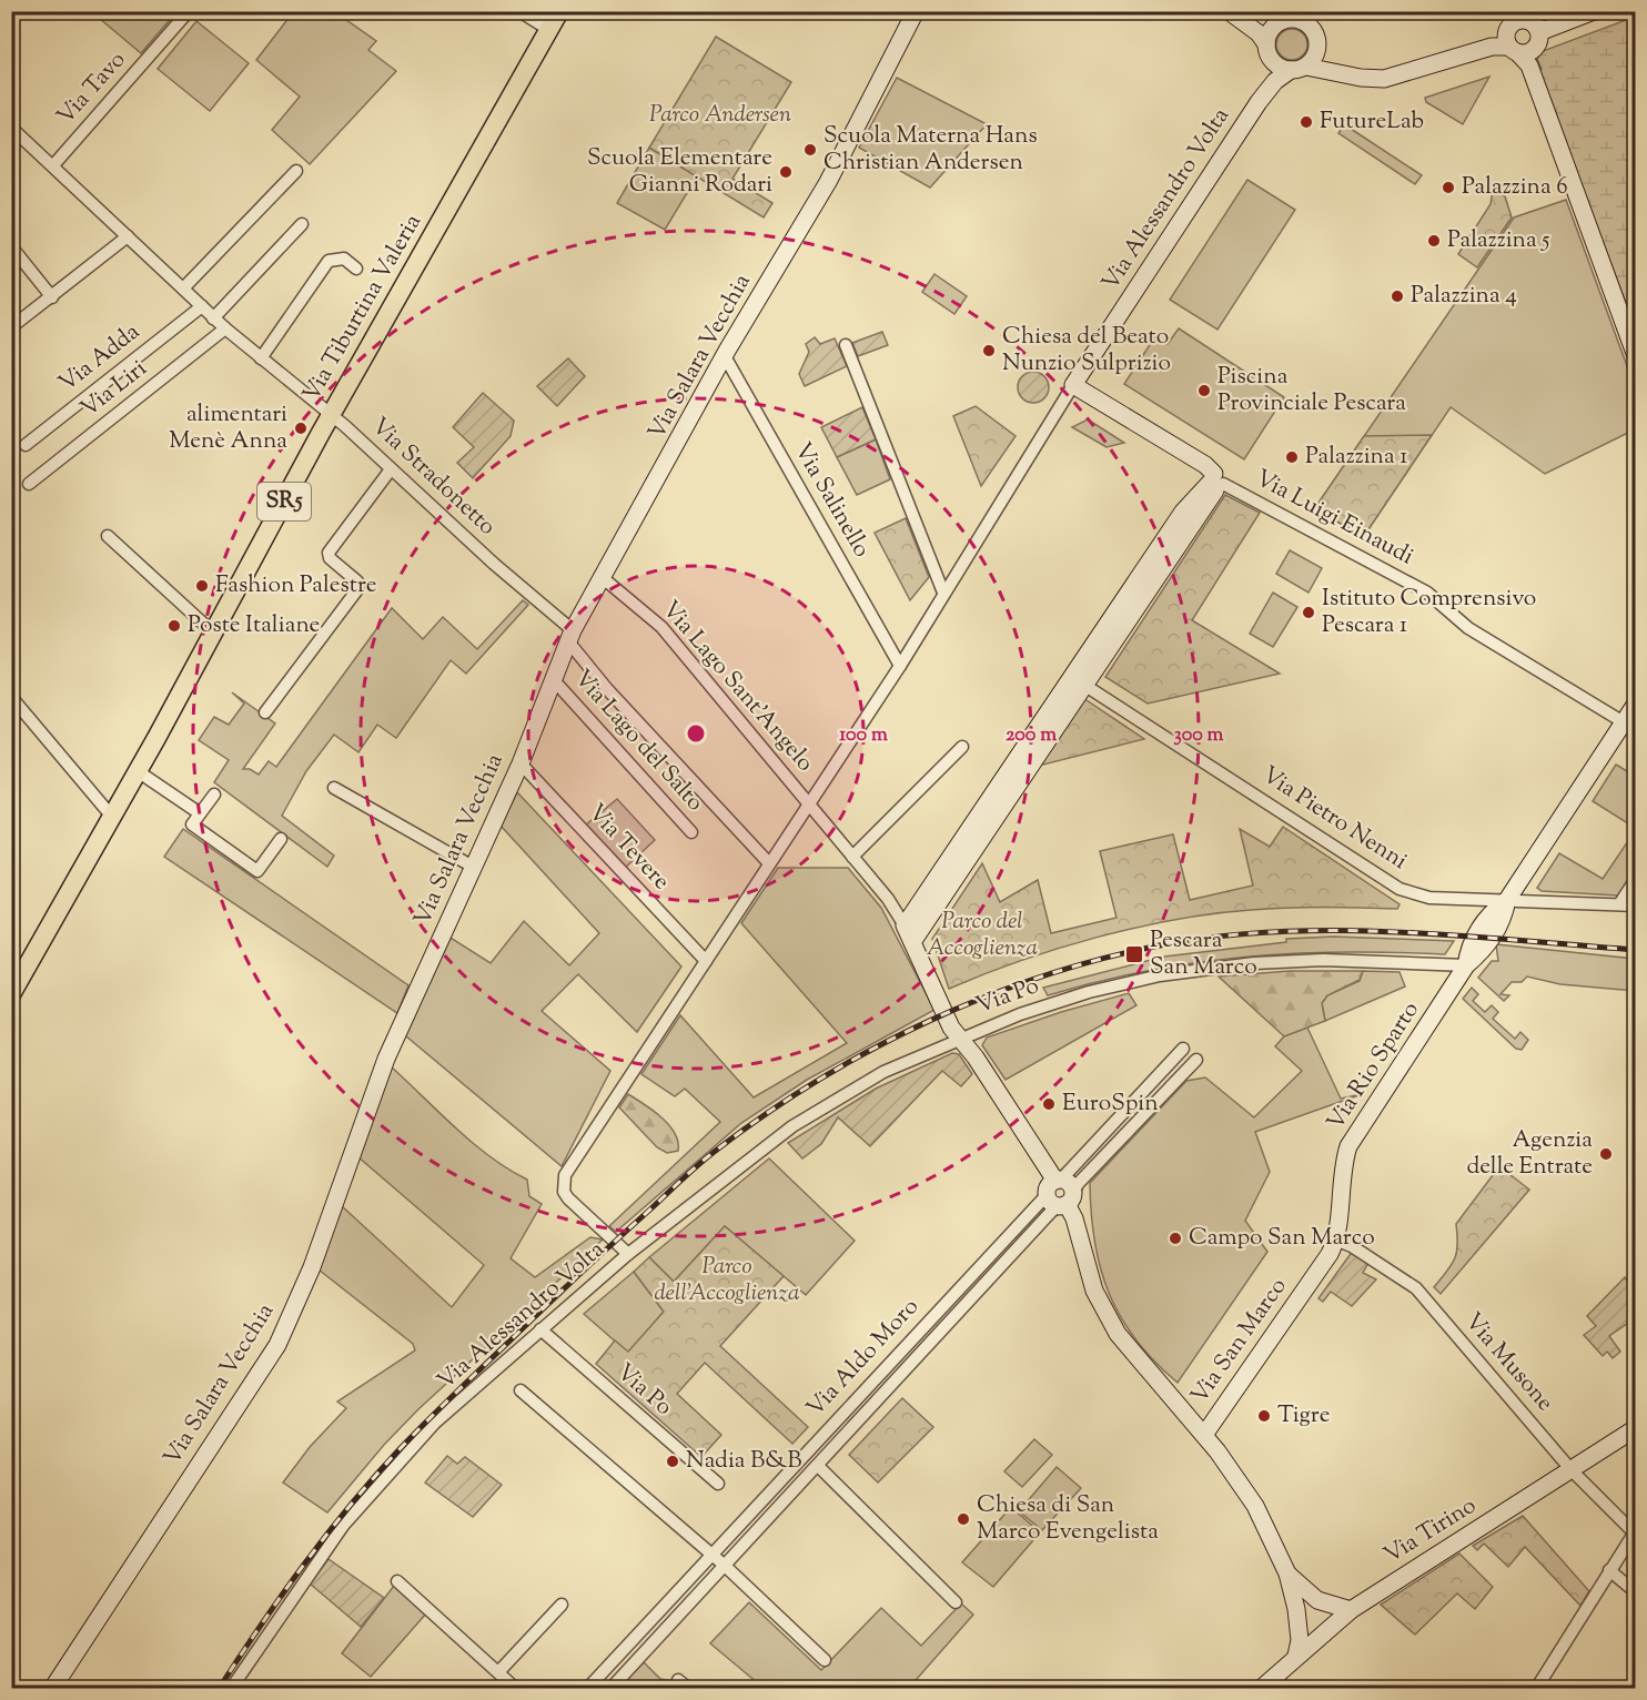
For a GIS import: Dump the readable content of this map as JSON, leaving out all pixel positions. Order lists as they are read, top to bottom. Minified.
{"streets":{"main road":["Via Tiburtina Valeria","SR5"],"street":["Via Tavo","Via Alessandro Volta","Via Salara Vecchia","Via Adda","Via Liri","Via Stradonetto","Via Salinello","Via Luigi Einaudi","Via Lago Sant'Angelo","Via Lago del Salto","Via Pietro Nenni","Via Tevere","Via Po","Via Rio Sparto","Via San Marco","Via Aldo Moro","Via Musone","Via Tirino"]},"crossings":[["Via Tavo","Via Stradonetto"],["Via Alessandro Volta","Via Stradonetto"],["Via Alessandro Volta","Via Salinello"],["Via Alessandro Volta","Via Lago Sant'Angelo"],["Via Alessandro Volta","Via Tevere"],["Via Alessandro Volta","Via Po"],["Via Tiburtina Valeria","Via Stradonetto"],["Via Salara Vecchia","Via Stradonetto"],["Via Salara Vecchia","Via Salinello"],["Via Salara Vecchia","Via Lago Sant'Angelo"],["Via Salara Vecchia","Via Lago del Salto"],["Via Salara Vecchia","Via Tevere"],["Via Adda","Via Stradonetto"],["Via Liri","Via Stradonetto"],["Via Luigi Einaudi","Via Rio Sparto"],["Via Pietro Nenni","Via Rio Sparto"],["Via Po","Via Rio Sparto"],["Via Rio Sparto","Via San Marco"],["Via Rio Sparto","Via Musone"],["Via San Marco","Via Musone"],["Via San Marco","Via Tirino"],["Via Musone","Via Tirino"]],"parks":["Parco Andersen","Parco del Accoglienza","Parco dell'Accoglienza"],"places":{"other":["FutureLab","Scuola Materna Hans Christian Andersen","Scuola Elementare Gianni Rodari","Palazzina 6","Palazzina 5","Palazzina 4","Chiesa del Beato Nunzio Sulprizio","Piscina Provinciale Pescara","alimentari Menè Anna","Palazzina 1","Fashion Palestre","Istituto Comprensivo Pescara 1","Poste Italiane","EuroSpin","Agenzia delle Entrate","Campo San Marco","Tigre","Nadia B&B","Chiesa di San Marco Evengelista"],"transit":["Pescara San Marco"]},"rings":["100 m","200 m","300 m"]}
